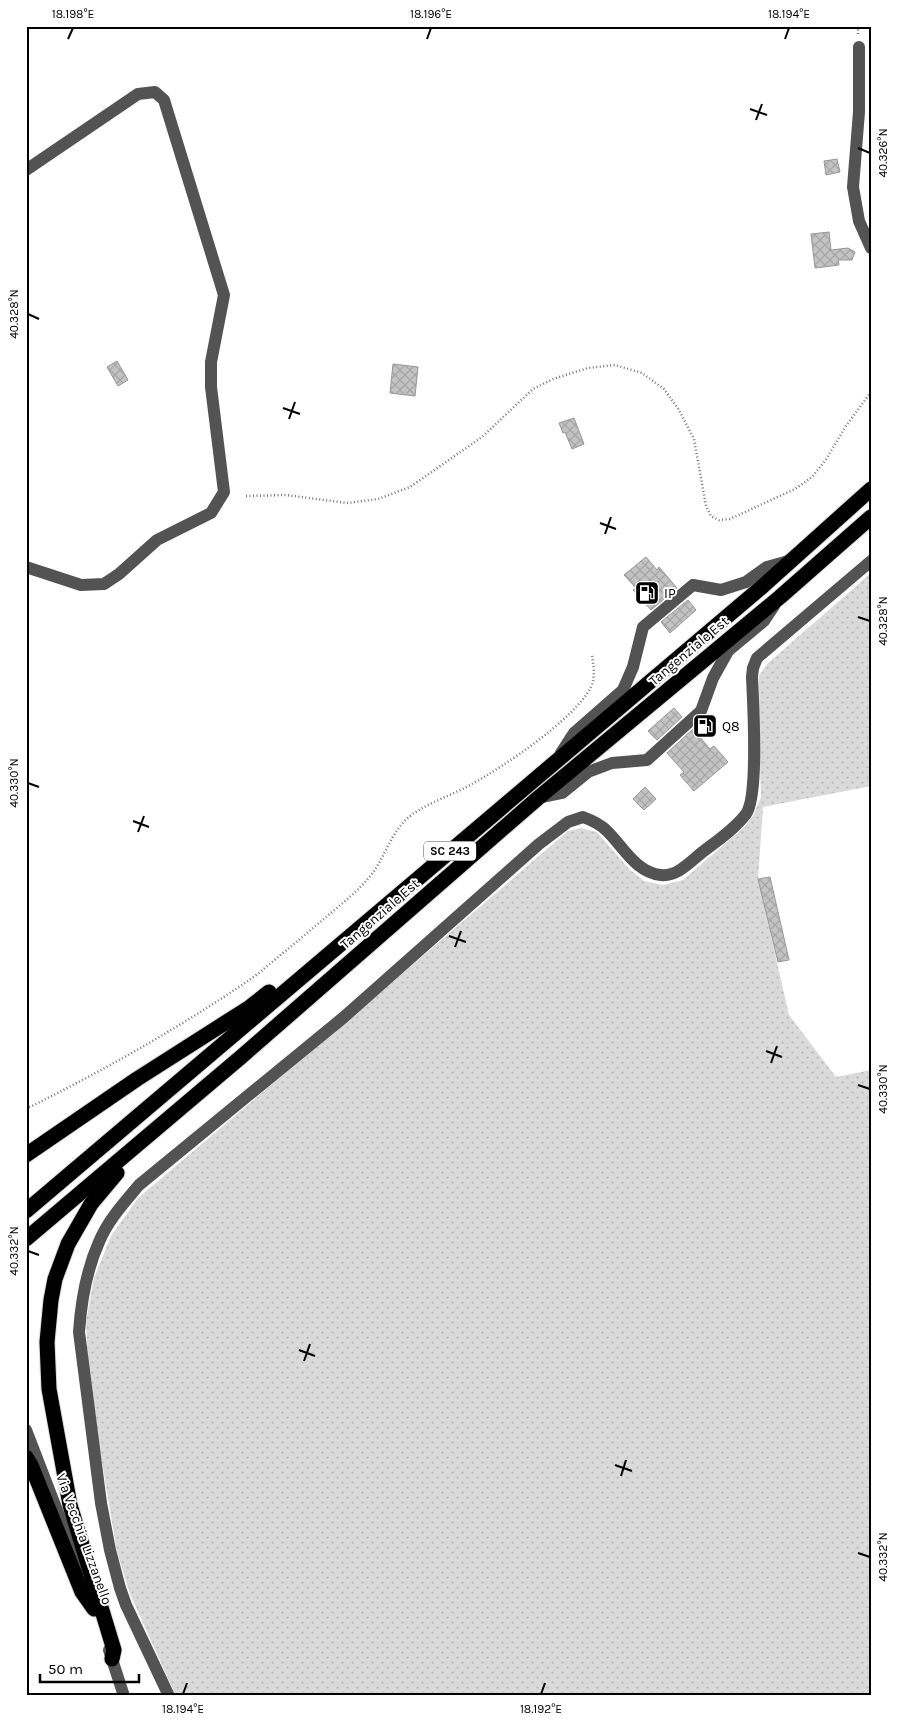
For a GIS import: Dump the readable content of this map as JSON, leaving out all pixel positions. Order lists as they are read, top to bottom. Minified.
{"streets":{"highway":["Tangenziale Est","SC 243"],"street":["Via Vecchia Lizzanello"]},"places":{"fuel station":["IP","Q8"]},"scale_bar":"50 m","coordinates":["18.198°E","18.196°E","18.194°E","40.326°N","40.328°N","40.330°N","40.332°N","18.192°E"]}
